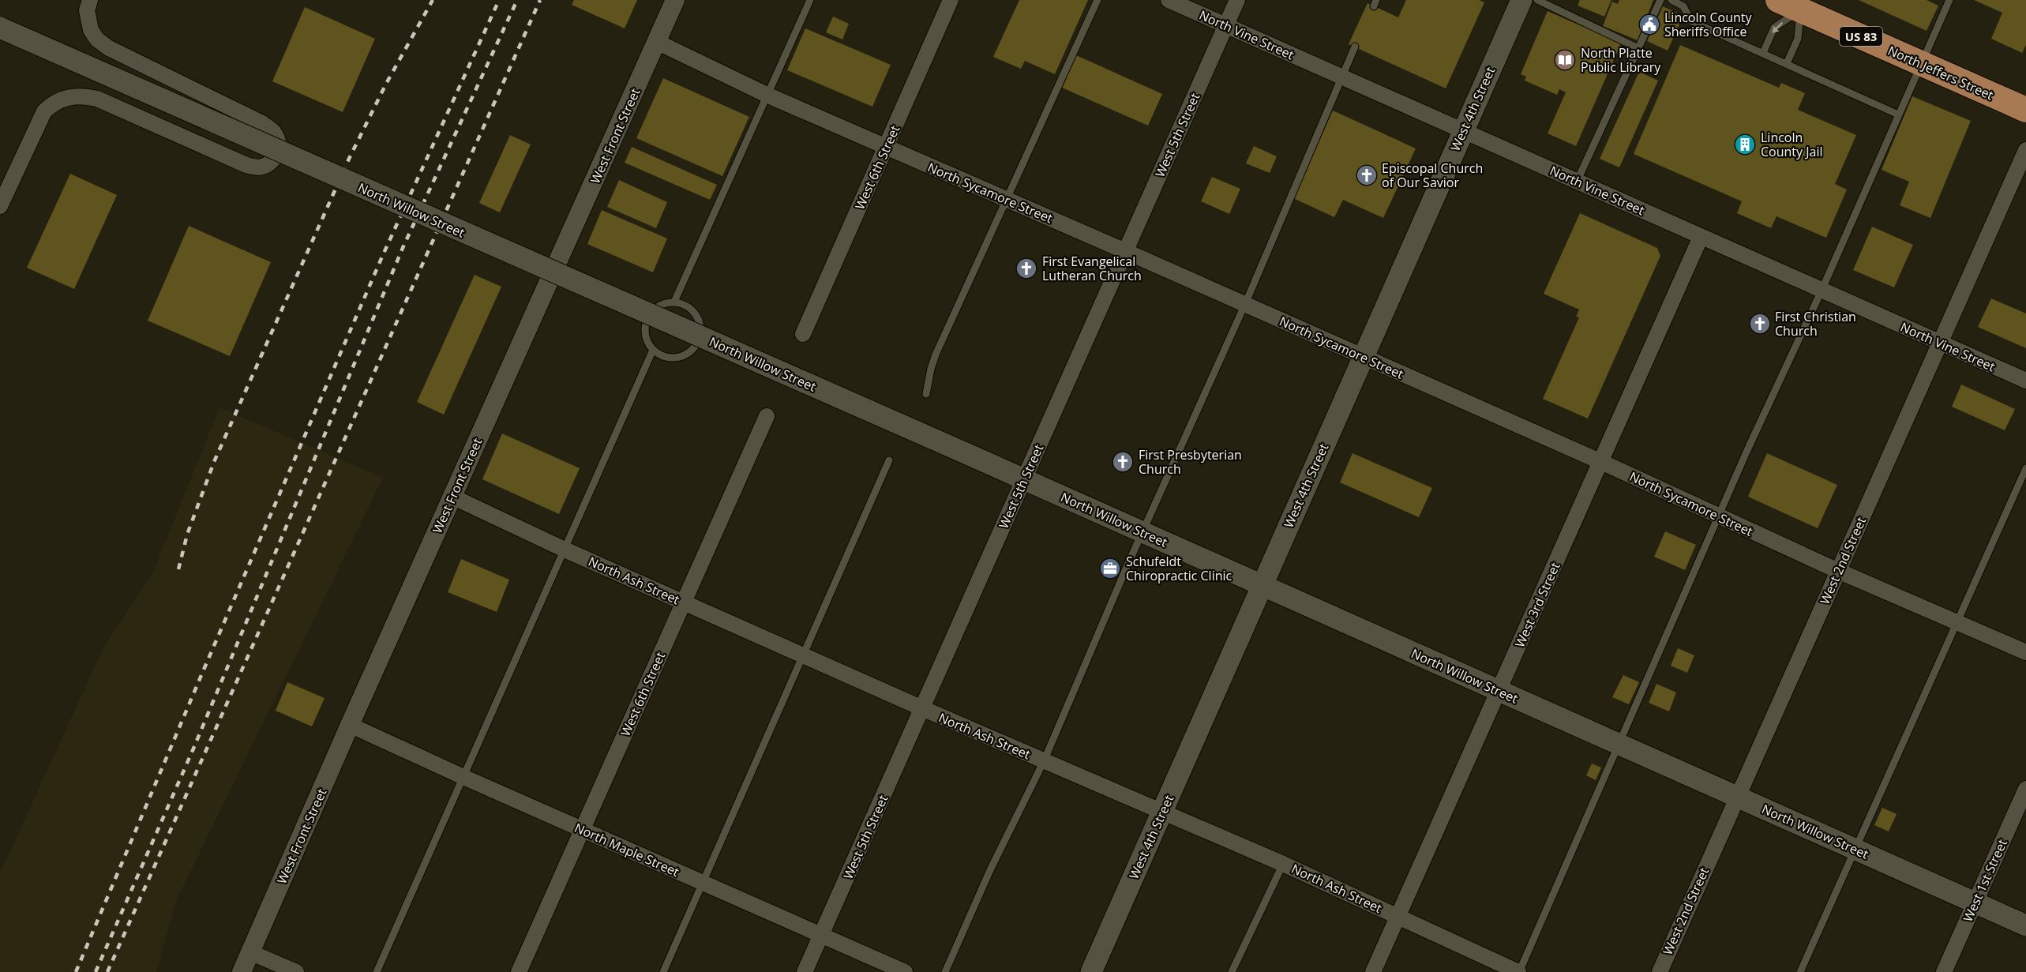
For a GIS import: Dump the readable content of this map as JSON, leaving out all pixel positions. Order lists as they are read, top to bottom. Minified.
{"streets":{"highway":["US 83","North Jeffers Street"],"main road":["West 4th Street","North Willow Street"],"street":["North Vine Street","West 5th Street","West Front Street","West 6th Street","North Sycamore Street","West 2nd Street","North Ash Street","West 3rd Street","North Maple Street","West 1st Street"]},"crossings":[["North Vine Street","West 4th Street"],["North Vine Street","West 5th Street"],["North Vine Street","West 2nd Street"],["North Vine Street","West 3rd Street"],["West 4th Street","North Sycamore Street"],["West 4th Street","North Willow Street"],["West 4th Street","North Ash Street"],["West 5th Street","North Sycamore Street"],["West 5th Street","North Willow Street"],["West 5th Street","North Ash Street"],["West 5th Street","North Maple Street"],["West Front Street","North Sycamore Street"],["West Front Street","North Ash Street"],["West Front Street","North Maple Street"],["West 6th Street","North Sycamore Street"],["West 6th Street","North Ash Street"],["West 6th Street","North Maple Street"],["North Sycamore Street","West 2nd Street"],["North Sycamore Street","West 3rd Street"],["North Willow Street","West 2nd Street"],["North Willow Street","West 3rd Street"],["North Willow Street","West 1st Street"],["North Ash Street","West 3rd Street"]],"places":{"public building":["Lincoln County Sheriffs Office"],"library":["North Platte Public Library"],"building":["Lincoln County Jail"],"church":["Episcopal Church of Our Savior","First Evangelical Lutheran Church","First Christian Church","First Presbyterian Church"],"office":["Schufeldt Chiropractic Clinic"]}}
